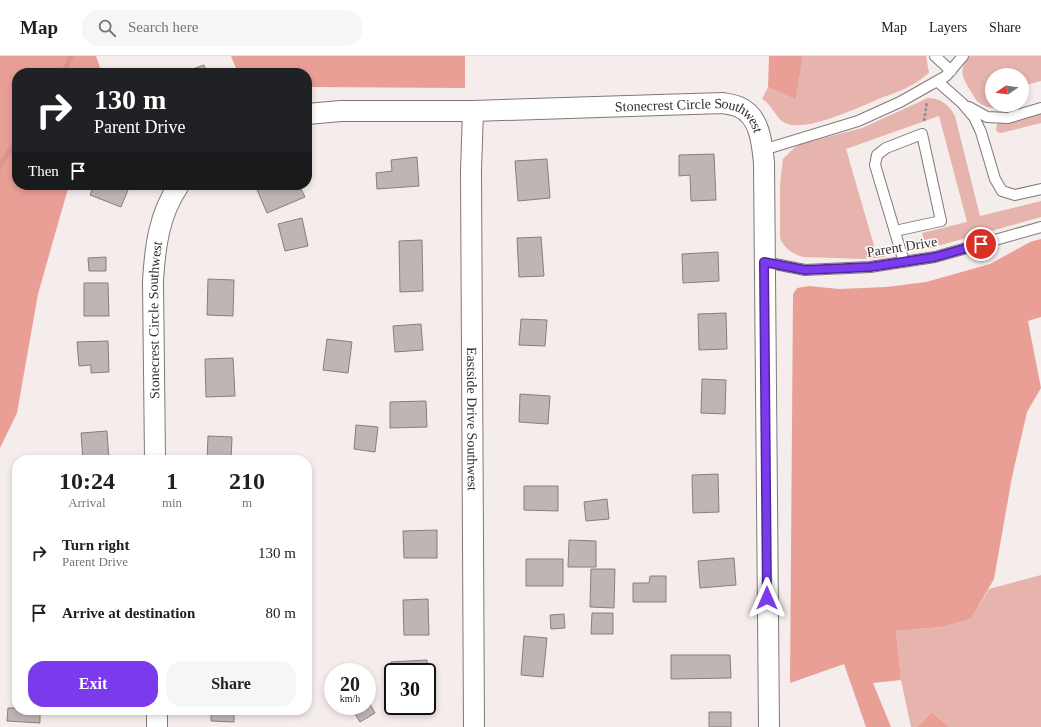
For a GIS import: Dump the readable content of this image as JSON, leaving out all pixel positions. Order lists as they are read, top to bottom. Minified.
{"streets":{"street":["Stonecrest Circle Southwest","Eastside Drive Southwest"],"lane":["Parent Drive"]},"crossings":[["Stonecrest Circle Southwest","Parent Drive"],["Stonecrest Circle Southwest","Eastside Drive Southwest"]],"north":"left","page":{"header":"Map","search":"Search here","nav":["Map","Layers","Share"],"turn":["130 m","Parent Drive"],"then":"Then","eta":["10:24","Arrival","1","min","210","m"],"list":[{"name":"Turn right","note":"Parent Drive","value":"130 m"},{"name":"Arrive at destination","value":"80 m"}],"buttons":["Exit","Share"],"speed":"20 km/h","limit":"30"}}
